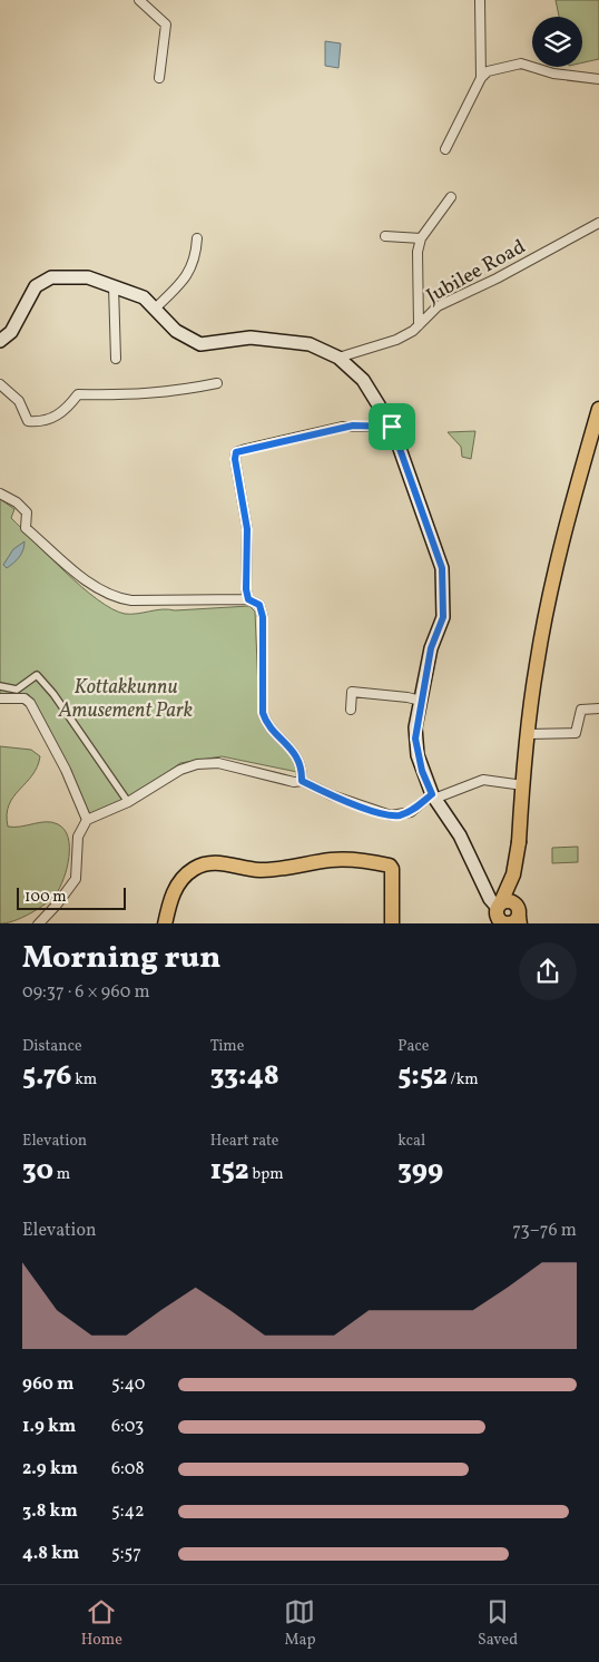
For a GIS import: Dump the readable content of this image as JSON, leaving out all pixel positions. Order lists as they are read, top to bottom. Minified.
{"streets":{"street":["Jubilee Road"]},"parks":["Kottakkunnu Amusement Park"],"scale_bar":"100 m","page":{"scale":"100 m","heading":["Morning run","09:37 · 6 × 960 m"],"stats":[["Distance","5.76 km"],["Time","33:48"],["Pace","5:52 /km"],["Elevation","30 m"],["Heart rate","152 bpm"],["kcal","399"]],"chart":["Elevation","73–76 m"],"list":[{"name":"960 m","note":"5:40"},{"name":"1.9 km","note":"6:03"},{"name":"2.9 km","note":"6:08"},{"name":"3.8 km","note":"5:42"},{"name":"4.8 km","note":"5:57"}],"tabs":["Home","Map","Saved"]}}
